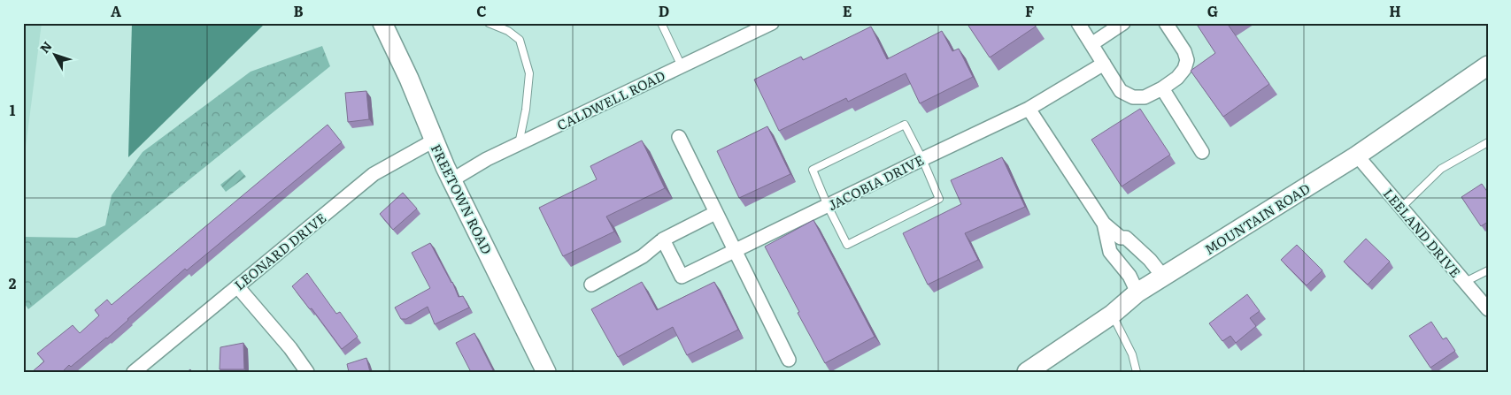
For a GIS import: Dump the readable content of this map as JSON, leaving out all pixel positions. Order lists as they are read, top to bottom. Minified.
{"streets":{"main road":["FREETOWN ROAD","MOUNTAIN ROAD"],"street":["CALDWELL ROAD","JACOBIA DRIVE","LEELAND DRIVE","LEONARD DRIVE"]},"crossings":[["CALDWELL ROAD","FREETOWN ROAD"],["FREETOWN ROAD","LEONARD DRIVE"],["MOUNTAIN ROAD","LEELAND DRIVE"]],"north":"top left","grid":{"columns":["A","B","C","D","E","F","G","H"],"rows":["1","2"]}}
